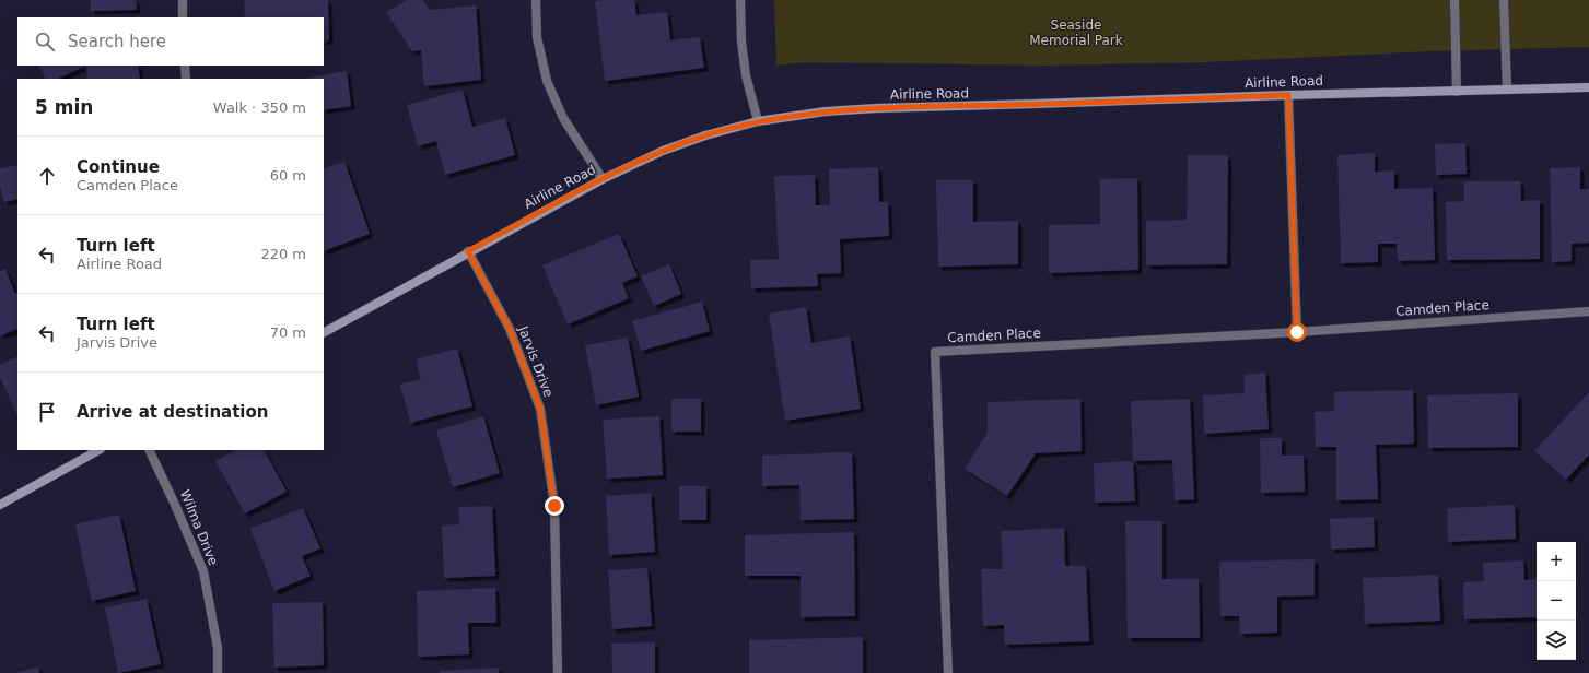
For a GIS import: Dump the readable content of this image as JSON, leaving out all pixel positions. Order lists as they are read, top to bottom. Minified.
{"streets":{"main road":["Airline Road"],"street":["Camden Place","Jarvis Drive","Wilma Drive"]},"crossings":[["Airline Road","Jarvis Drive"]],"parks":["Seaside Memorial Park"],"page":{"search":"Search here","heading":["5 min","Walk · 350 m"],"list":[["Continue","Camden Place","60 m"],["Turn left","Airline Road","220 m"],["Turn left","Jarvis Drive","70 m"],"Arrive at destination"],"map_buttons":["+","−"]}}
